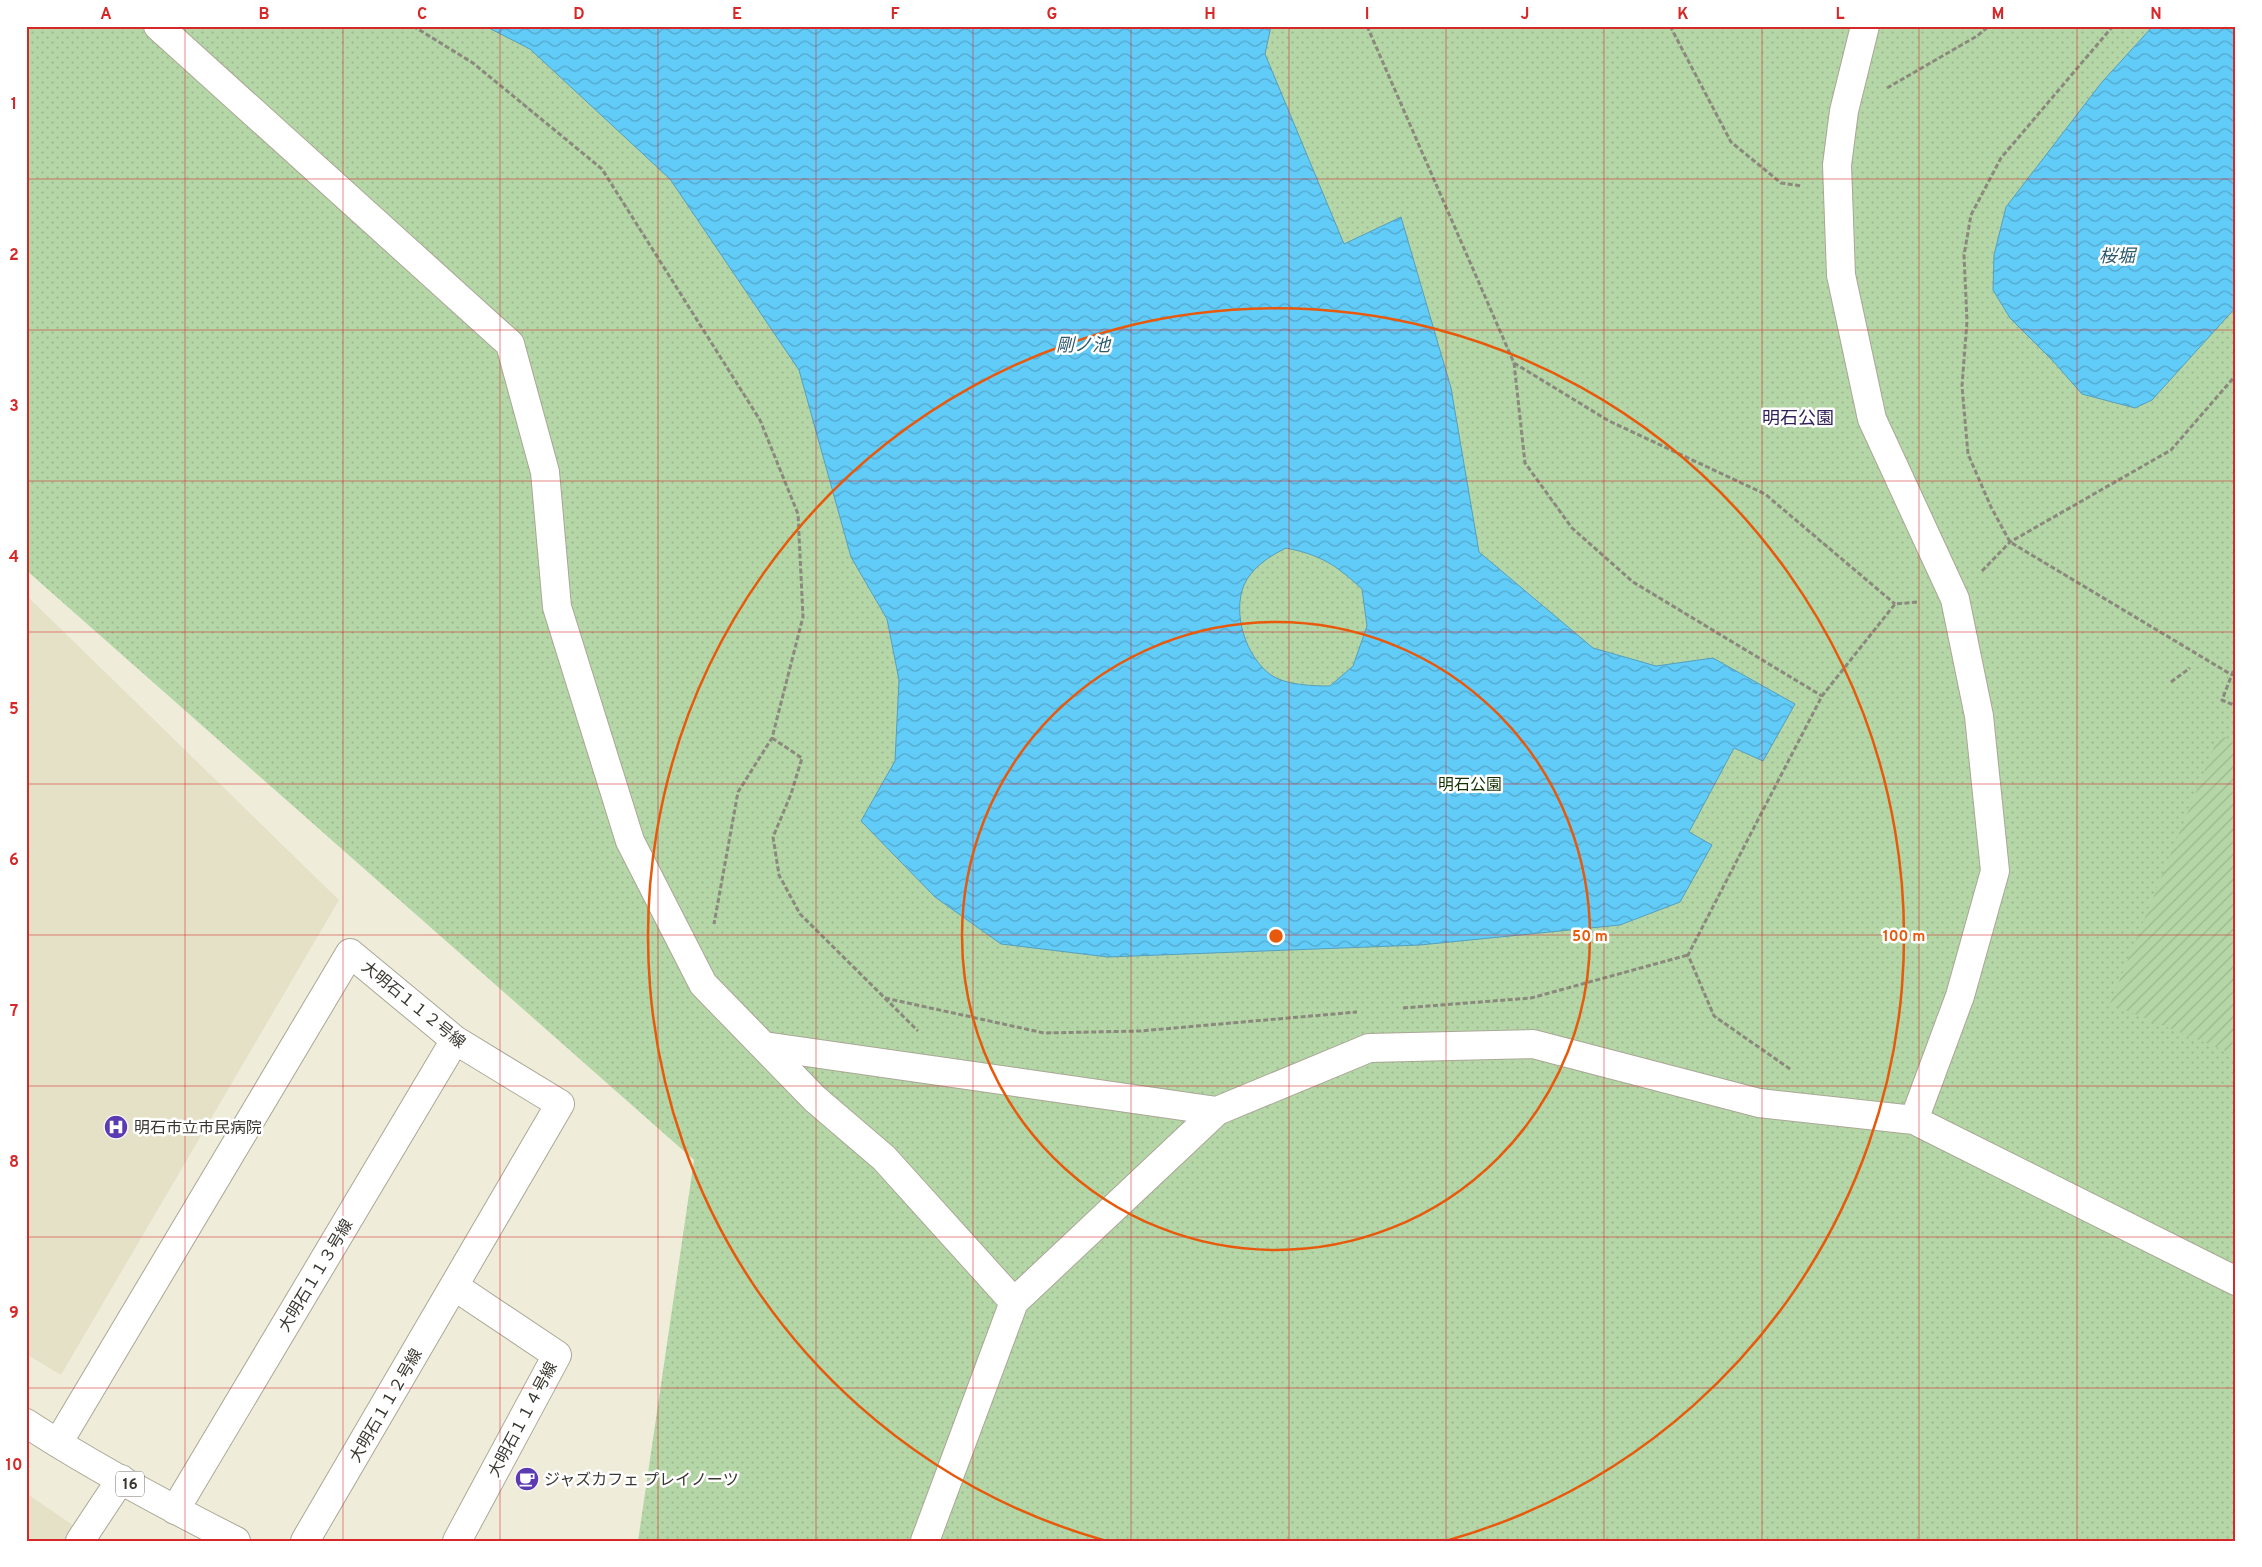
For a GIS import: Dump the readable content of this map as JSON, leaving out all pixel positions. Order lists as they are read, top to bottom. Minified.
{"streets":{"street":["大明石１１２号線","大明石１１３号線","大明石１１４号線","16"]},"crossings":[["大明石１１２号線","大明石１１３号線"],["大明石１１２号線","大明石１１４号線"],["大明石１１２号線","16"],["大明石１１３号線","16"]],"districts":["明石公園"],"water":["桜堀","剛ノ池"],"parks":["明石公園"],"places":{"hospital":["明石市立市民病院"],"cafe":["ジャズカフェ プレイノーツ"]},"grid":{"columns":["A","B","C","D","E","F","G","H","I","J","K","L","M","N"],"rows":["1","2","3","4","5","6","7","8","9","10"]},"rings":["50 m","100 m"]}
